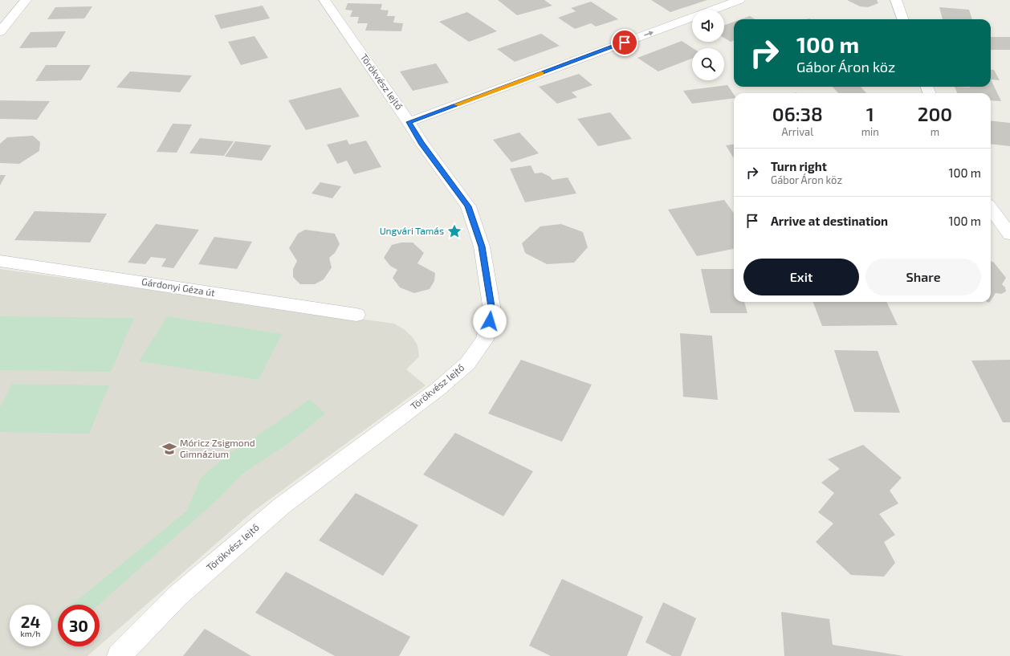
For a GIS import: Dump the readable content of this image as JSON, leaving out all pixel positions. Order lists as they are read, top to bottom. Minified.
{"streets":{"street":["Törökvész lejtő","Gárdonyi Géza út"]},"places":{"place":["Ungvári Tamás"],"school or university":["Móricz Zsigmond Gimnázium"]},"page":{"turn":["100 m","Gábor Áron köz"],"eta":["06:38","Arrival","1","min","200","m"],"list":[{"name":"Turn right","note":"Gábor Áron köz","value":"100 m"},{"name":"Arrive at destination","value":"100 m"}],"buttons":["Exit","Share"],"speed":"24 km/h","limit":"30"}}
